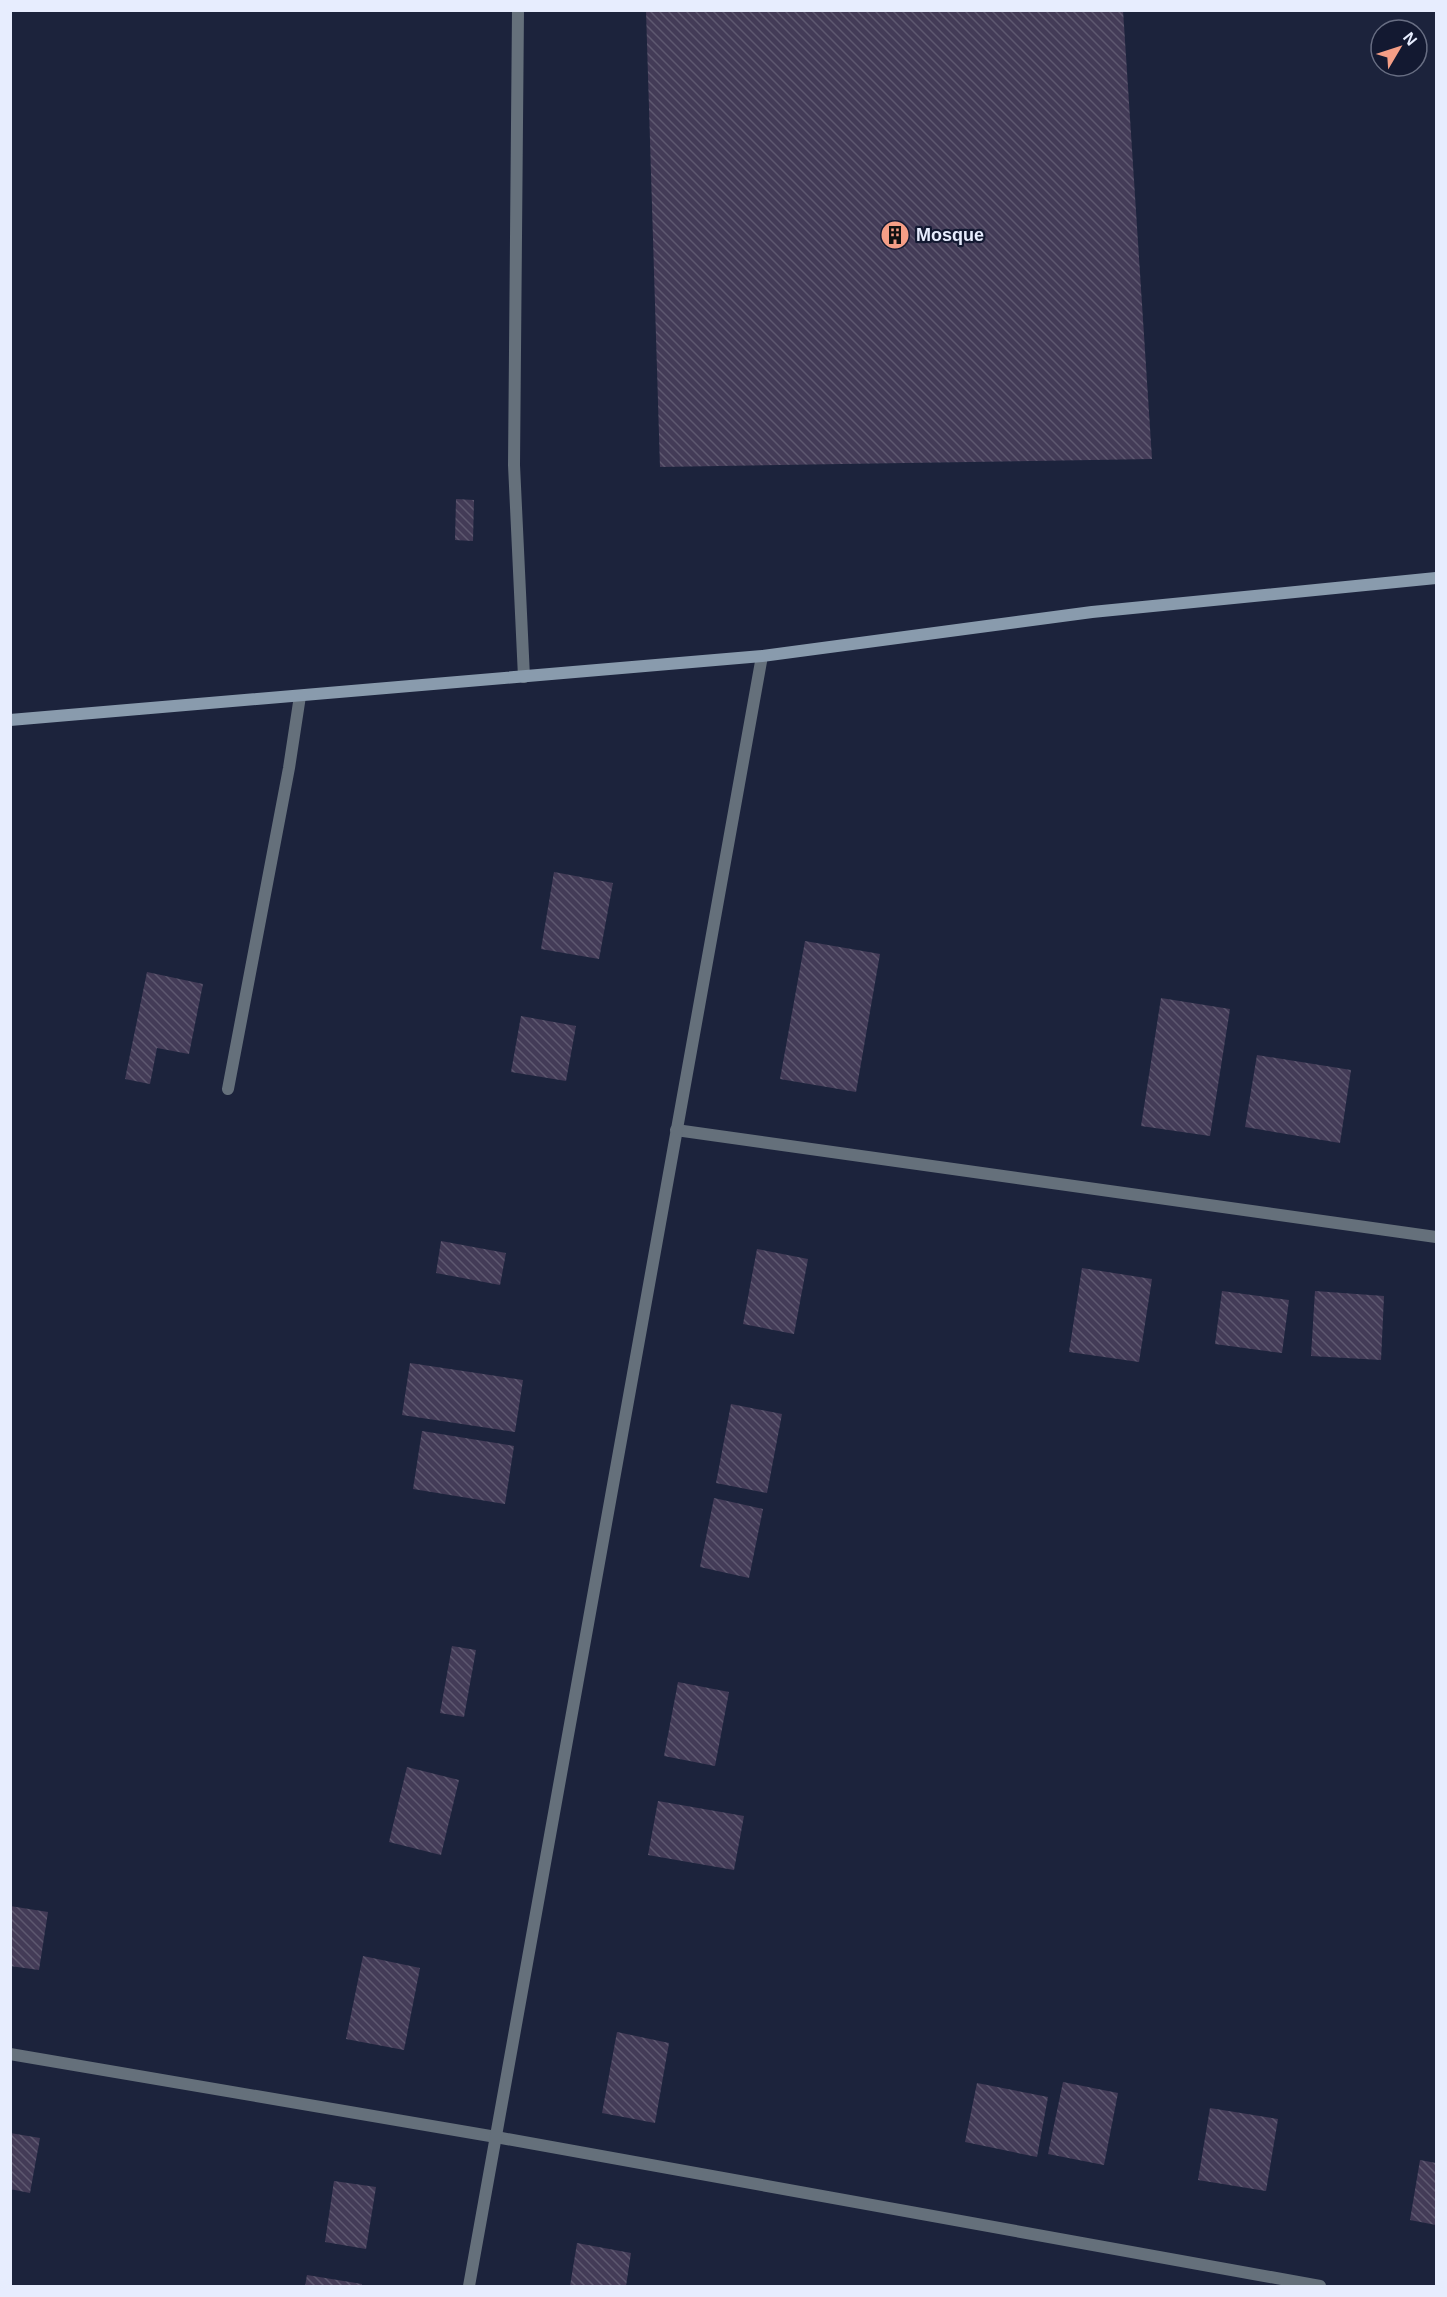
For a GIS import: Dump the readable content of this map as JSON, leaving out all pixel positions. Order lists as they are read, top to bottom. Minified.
{"places":{"building":["Mosque"]},"north":"top right"}
